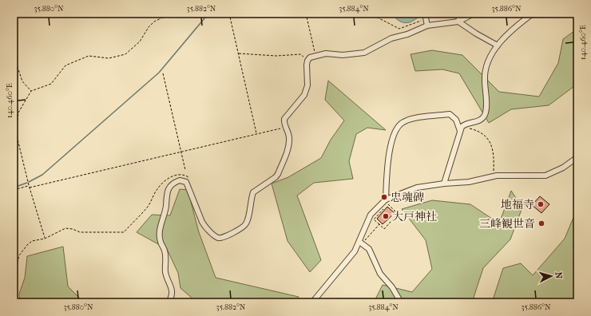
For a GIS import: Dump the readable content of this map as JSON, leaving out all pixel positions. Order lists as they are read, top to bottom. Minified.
{"places":["忠魂碑","地福寺","大戸神社","三峰観世音"],"north":"right","coordinates":["35.880°N","35.882°N","35.884°N","35.886°N","140.460°E"]}
